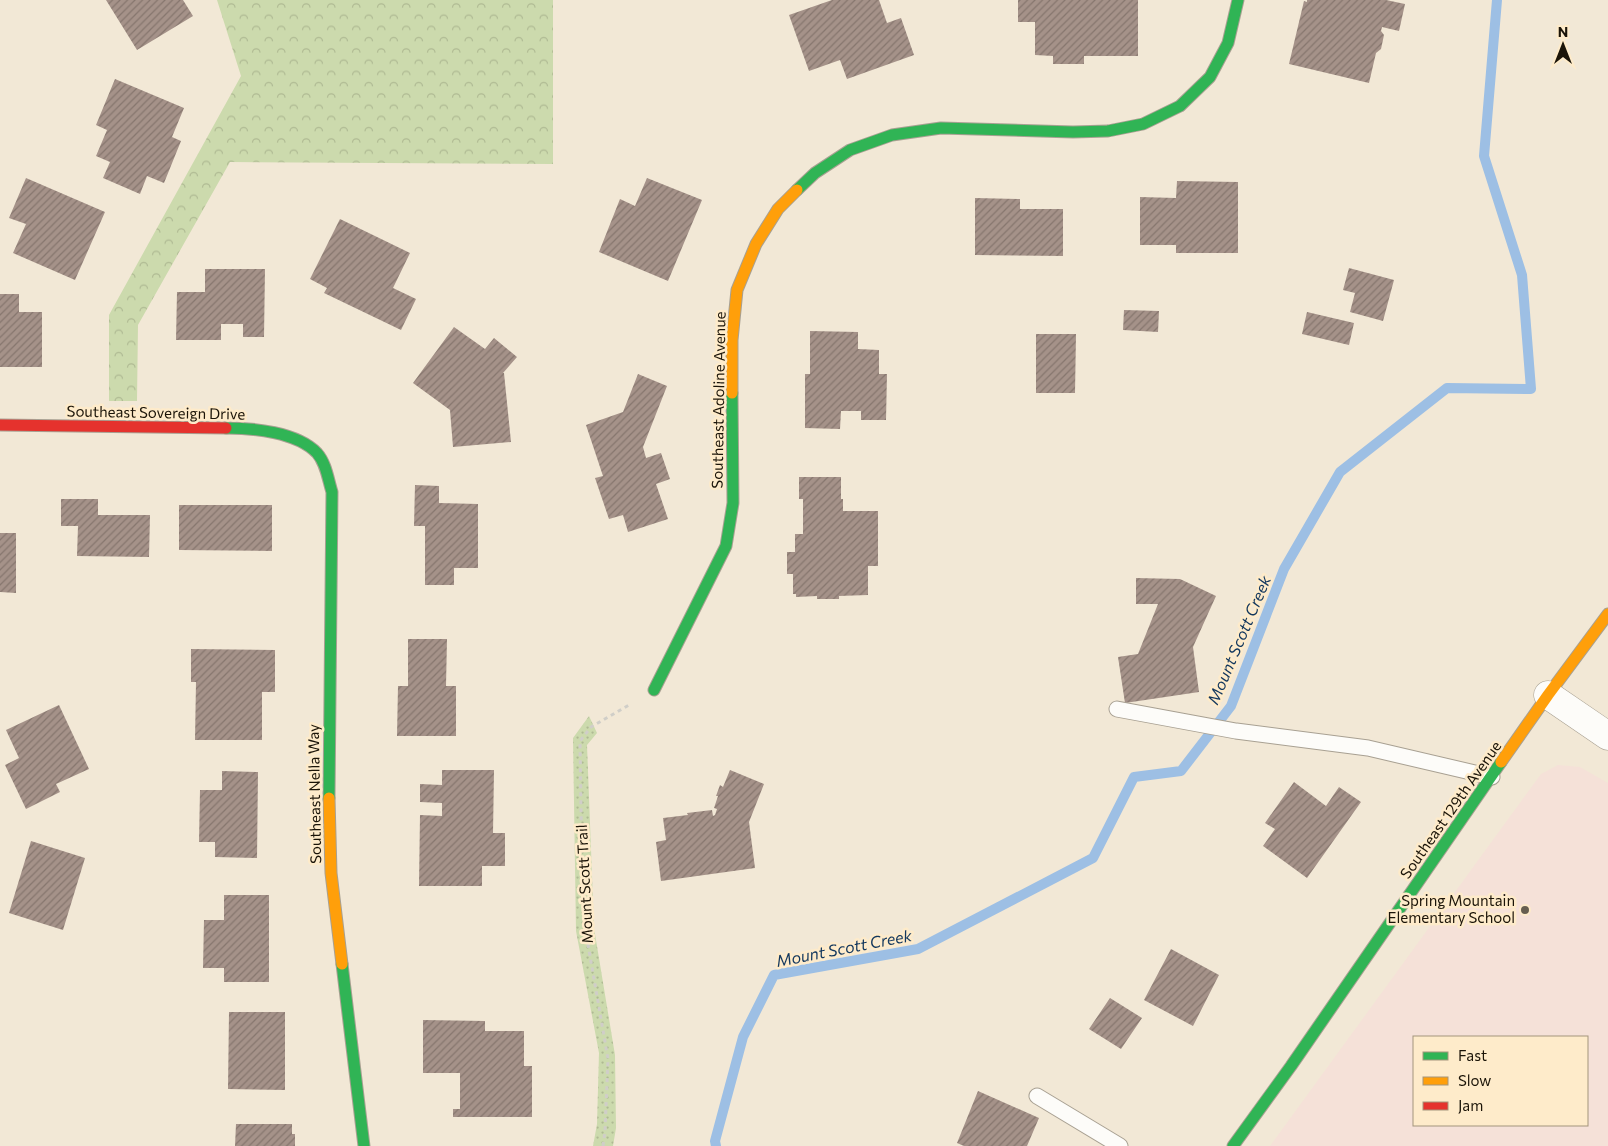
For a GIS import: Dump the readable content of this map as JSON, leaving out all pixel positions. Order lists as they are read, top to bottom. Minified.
{"streets":{"street":["Southeast Adoline Avenue","Southeast Sovereign Drive","Southeast Nella Way","Southeast 129th Avenue"],"path":["Mount Scott Trail"]},"crossings":[["Southeast Adoline Avenue","Mount Scott Trail"],["Southeast Sovereign Drive","Southeast Nella Way"]],"water":["Mount Scott Creek"],"places":["Spring Mountain Elementary School"],"legend":["Fast","Slow","Jam"],"north":"top"}
